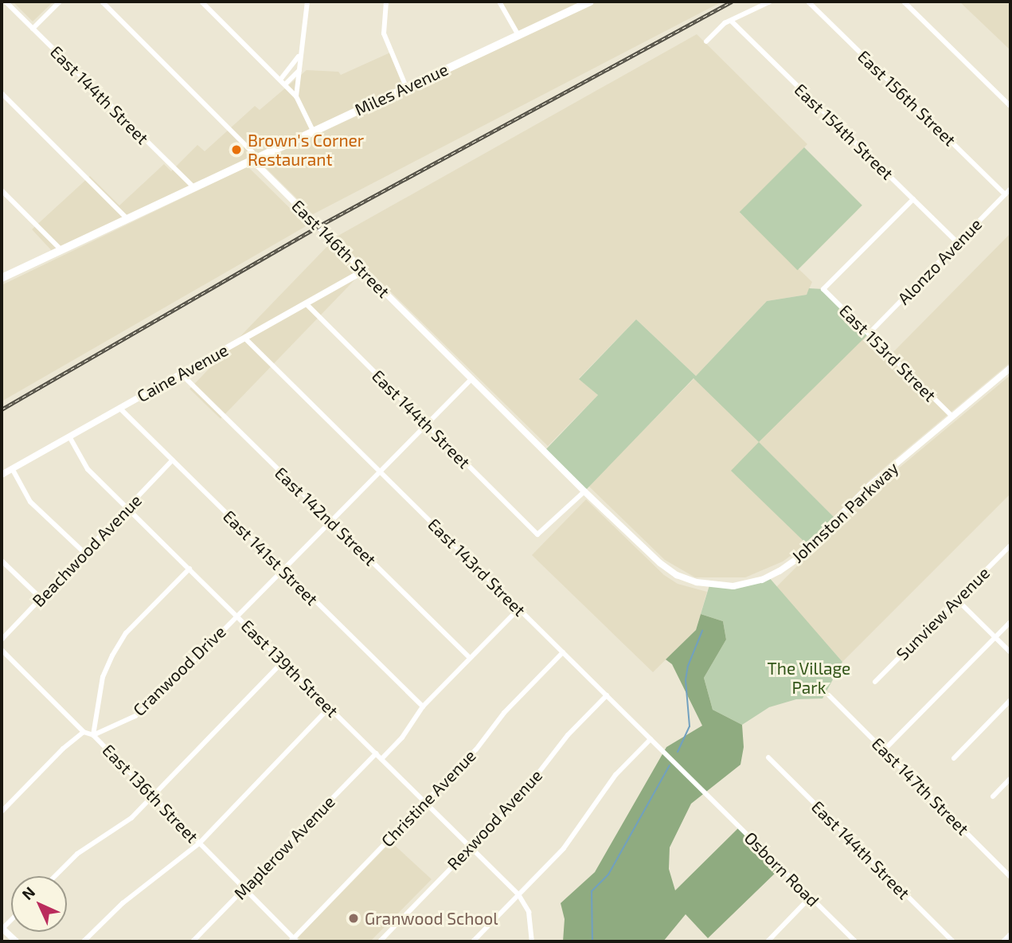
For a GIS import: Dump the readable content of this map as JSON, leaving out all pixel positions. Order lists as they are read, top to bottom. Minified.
{"streets":{"main road":["Miles Avenue"],"street":["East 144th Street","East 156th Street","East 154th Street","East 146th Street","Alonzo Avenue","East 153rd Street","Caine Avenue","Johnston Parkway","East 142nd Street","Beachwood Avenue","East 141st Street","East 143rd Street","Sunview Avenue","East 139th Street","Cranwood Drive","East 147th Street","East 136th Street","Christine Avenue","Rexwood Avenue","Maplerow Avenue","Osborn Road"]},"crossings":[["Miles Avenue","East 144th Street"],["Miles Avenue","East 146th Street"],["East 144th Street","East 146th Street"],["East 144th Street","Caine Avenue"],["East 144th Street","Johnston Parkway"],["East 144th Street","Cranwood Drive"],["East 156th Street","Alonzo Avenue"],["East 154th Street","Alonzo Avenue"],["East 154th Street","East 153rd Street"],["East 146th Street","Caine Avenue"],["East 146th Street","Johnston Parkway"],["East 146th Street","Cranwood Drive"],["Alonzo Avenue","East 153rd Street"],["East 153rd Street","Johnston Parkway"],["Caine Avenue","East 142nd Street"],["Caine Avenue","East 141st Street"],["Caine Avenue","East 143rd Street"],["Caine Avenue","East 139th Street"],["East 142nd Street","Cranwood Drive"],["Beachwood Avenue","East 141st Street"],["Beachwood Avenue","East 139th Street"],["East 141st Street","Cranwood Drive"],["East 143rd Street","Cranwood Drive"],["East 143rd Street","Christine Avenue"],["East 143rd Street","Rexwood Avenue"],["East 143rd Street","Osborn Road"],["East 139th Street","Cranwood Drive"],["East 139th Street","Christine Avenue"],["East 139th Street","Rexwood Avenue"],["East 139th Street","Maplerow Avenue"],["Cranwood Drive","East 136th Street"],["East 136th Street","Christine Avenue"],["East 136th Street","Maplerow Avenue"]],"parks":["The Village Park"],"places":["Brown's Corner Restaurant","Granwood School"],"north":"top left"}
